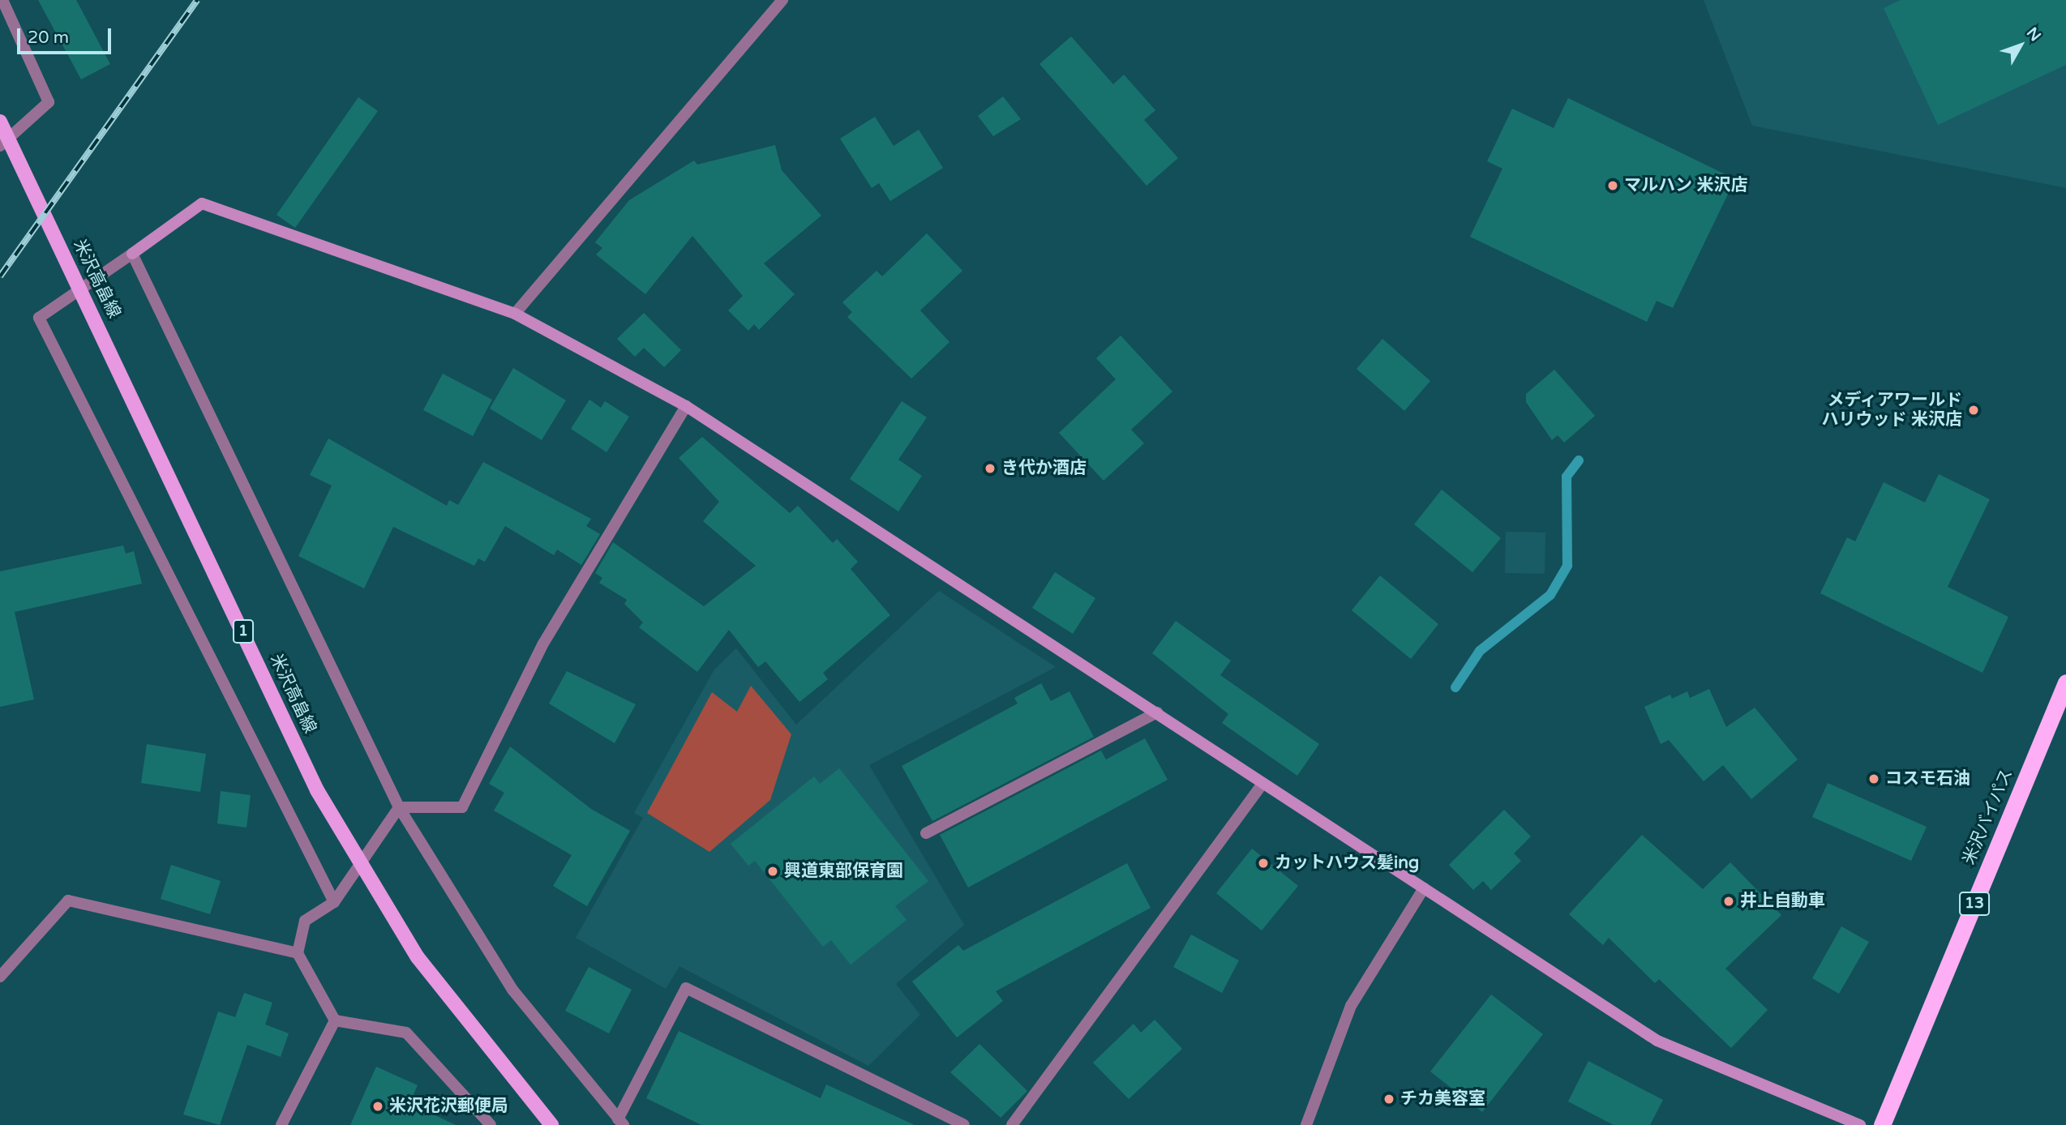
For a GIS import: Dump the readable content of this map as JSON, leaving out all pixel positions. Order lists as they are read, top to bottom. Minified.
{"streets":{"highway":["米沢バイパス","13"],"main road":["米沢高畠線","1"]},"places":["マルハン 米沢店","メディアワールド ハリウッド 米沢店","き代か酒店","コスモ石油","カットハウス髪ing","興道東部保育園","井上自動車","チカ美容室","米沢花沢郵便局"],"scale_bar":"20 m","north":"top right"}
